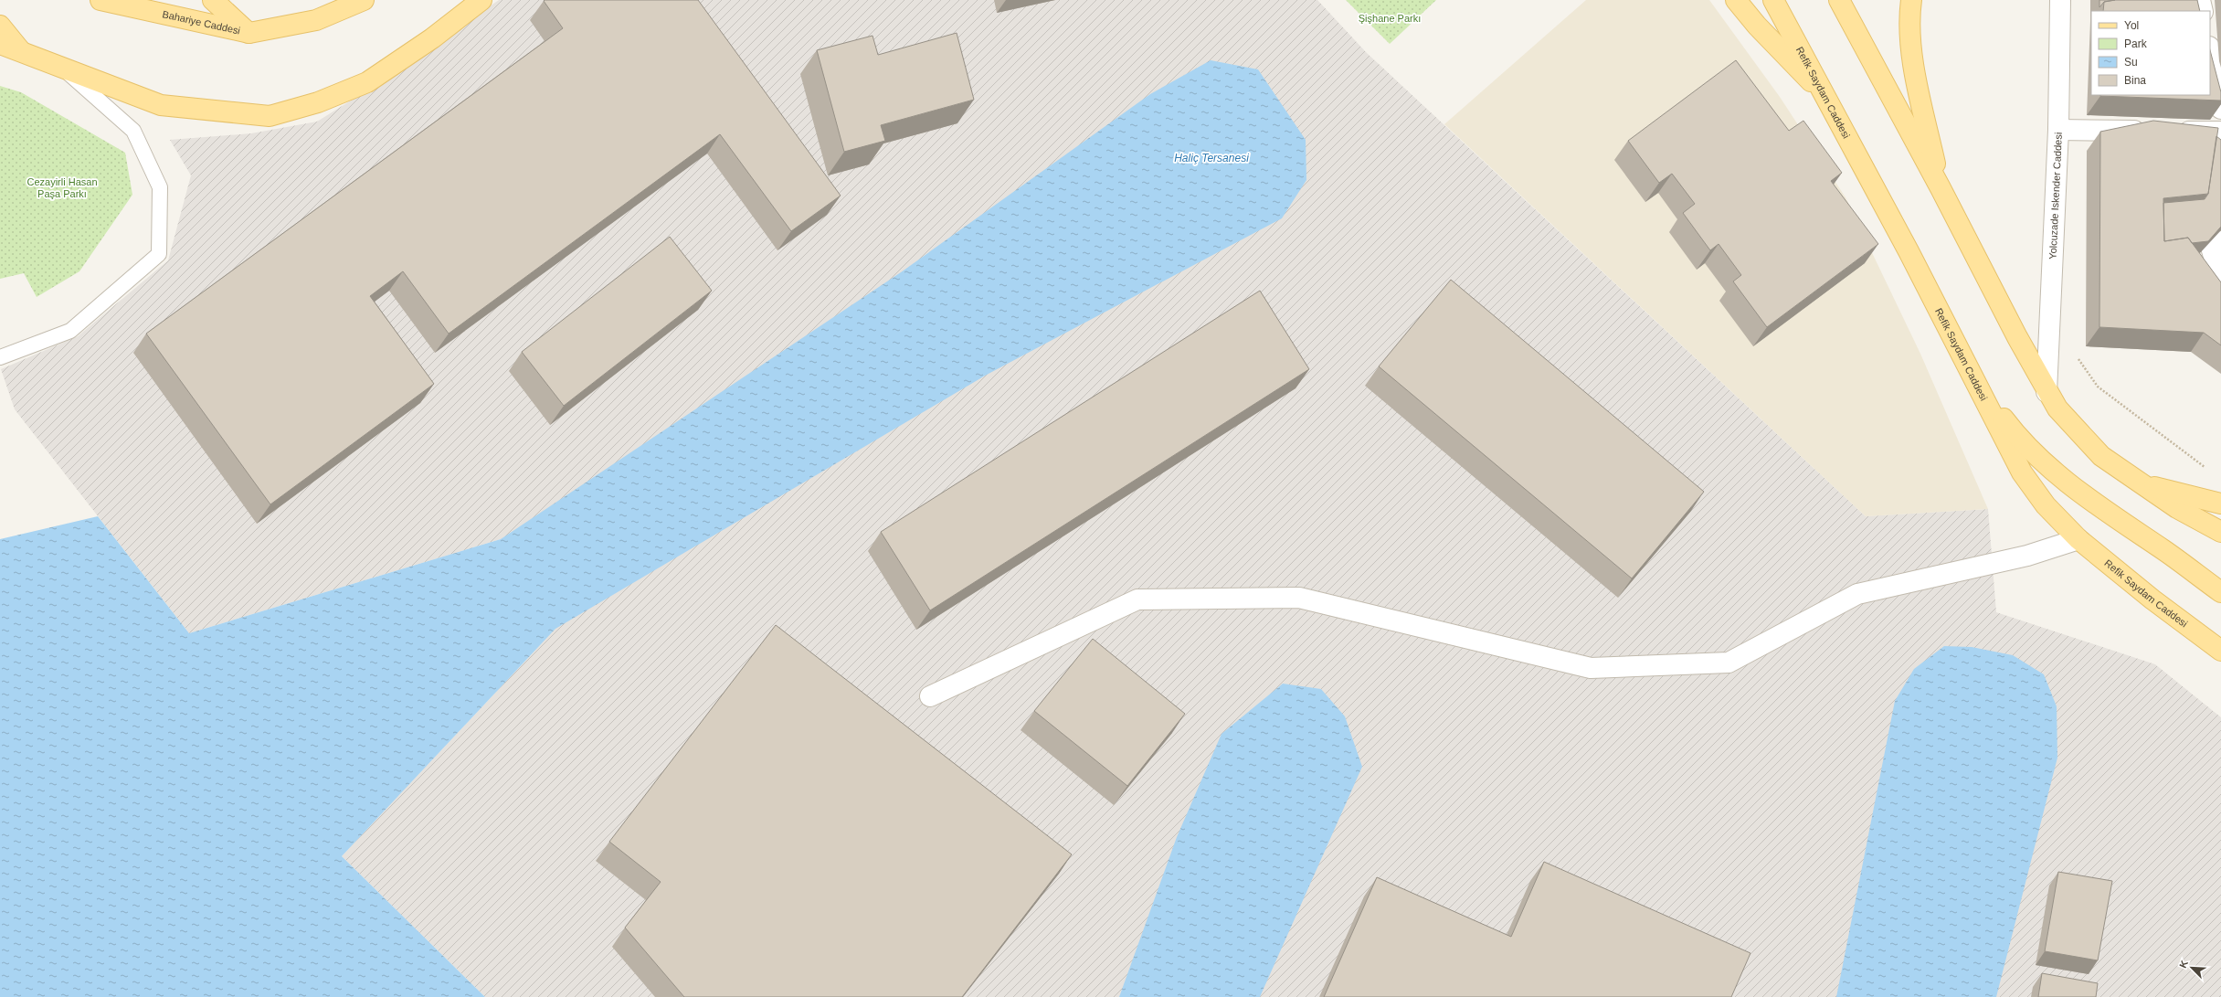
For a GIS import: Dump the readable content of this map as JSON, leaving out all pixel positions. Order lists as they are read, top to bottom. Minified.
{"streets":{"main road":["Bahariye Caddesi","Refik Saydam Caddesi"],"street":["Yolcuzade Iskender Caddesi"]},"water":["Haliç Tersanesi"],"parks":["Şişhane Parkı","Cezayirli Hasan Paşa Parkı"],"legend":["Yol","Park","Su","Bina"],"north":"top left"}
